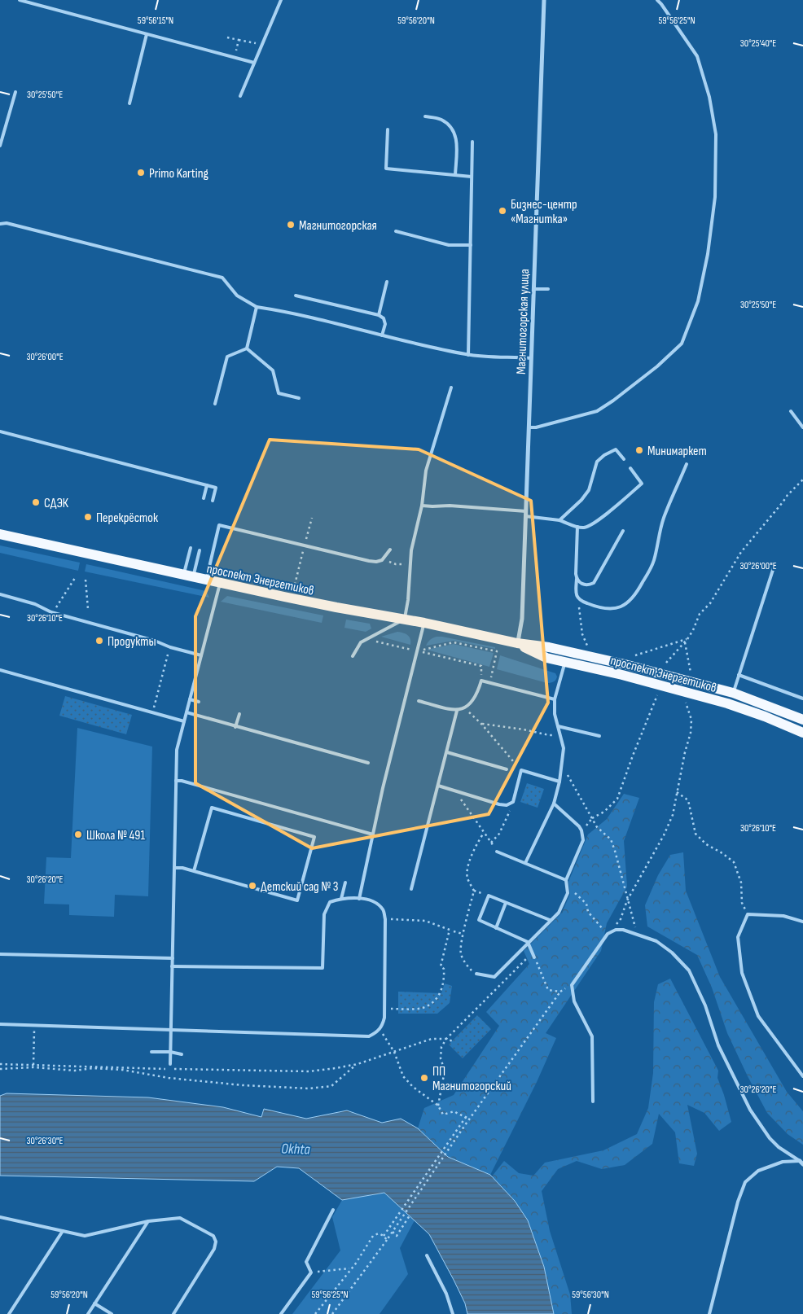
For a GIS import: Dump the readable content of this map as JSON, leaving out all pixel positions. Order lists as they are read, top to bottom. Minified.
{"streets":{"main road":["проспект Энергетиков"],"street":["Магнитогорская улица"]},"crossings":[["Магнитогорская улица","проспект Энергетиков"]],"water":["Okhta"],"places":["Primo Karting","Бизнес-центр «Магнитка»","Магнитогорская","Минимаркет","СДЭК","Перекрёсток","Продукты","Школа № 491","Детский сад № 3","ПП Магнитогорский"],"coordinates":["59°56'15\"N","59°56'20\"N","59°56'25\"N","30°25'40\"E","30°25'50\"E","30°26'00\"E","30°26'10\"E","30°26'20\"E","30°26'30\"E","59°56'30\"N"]}
